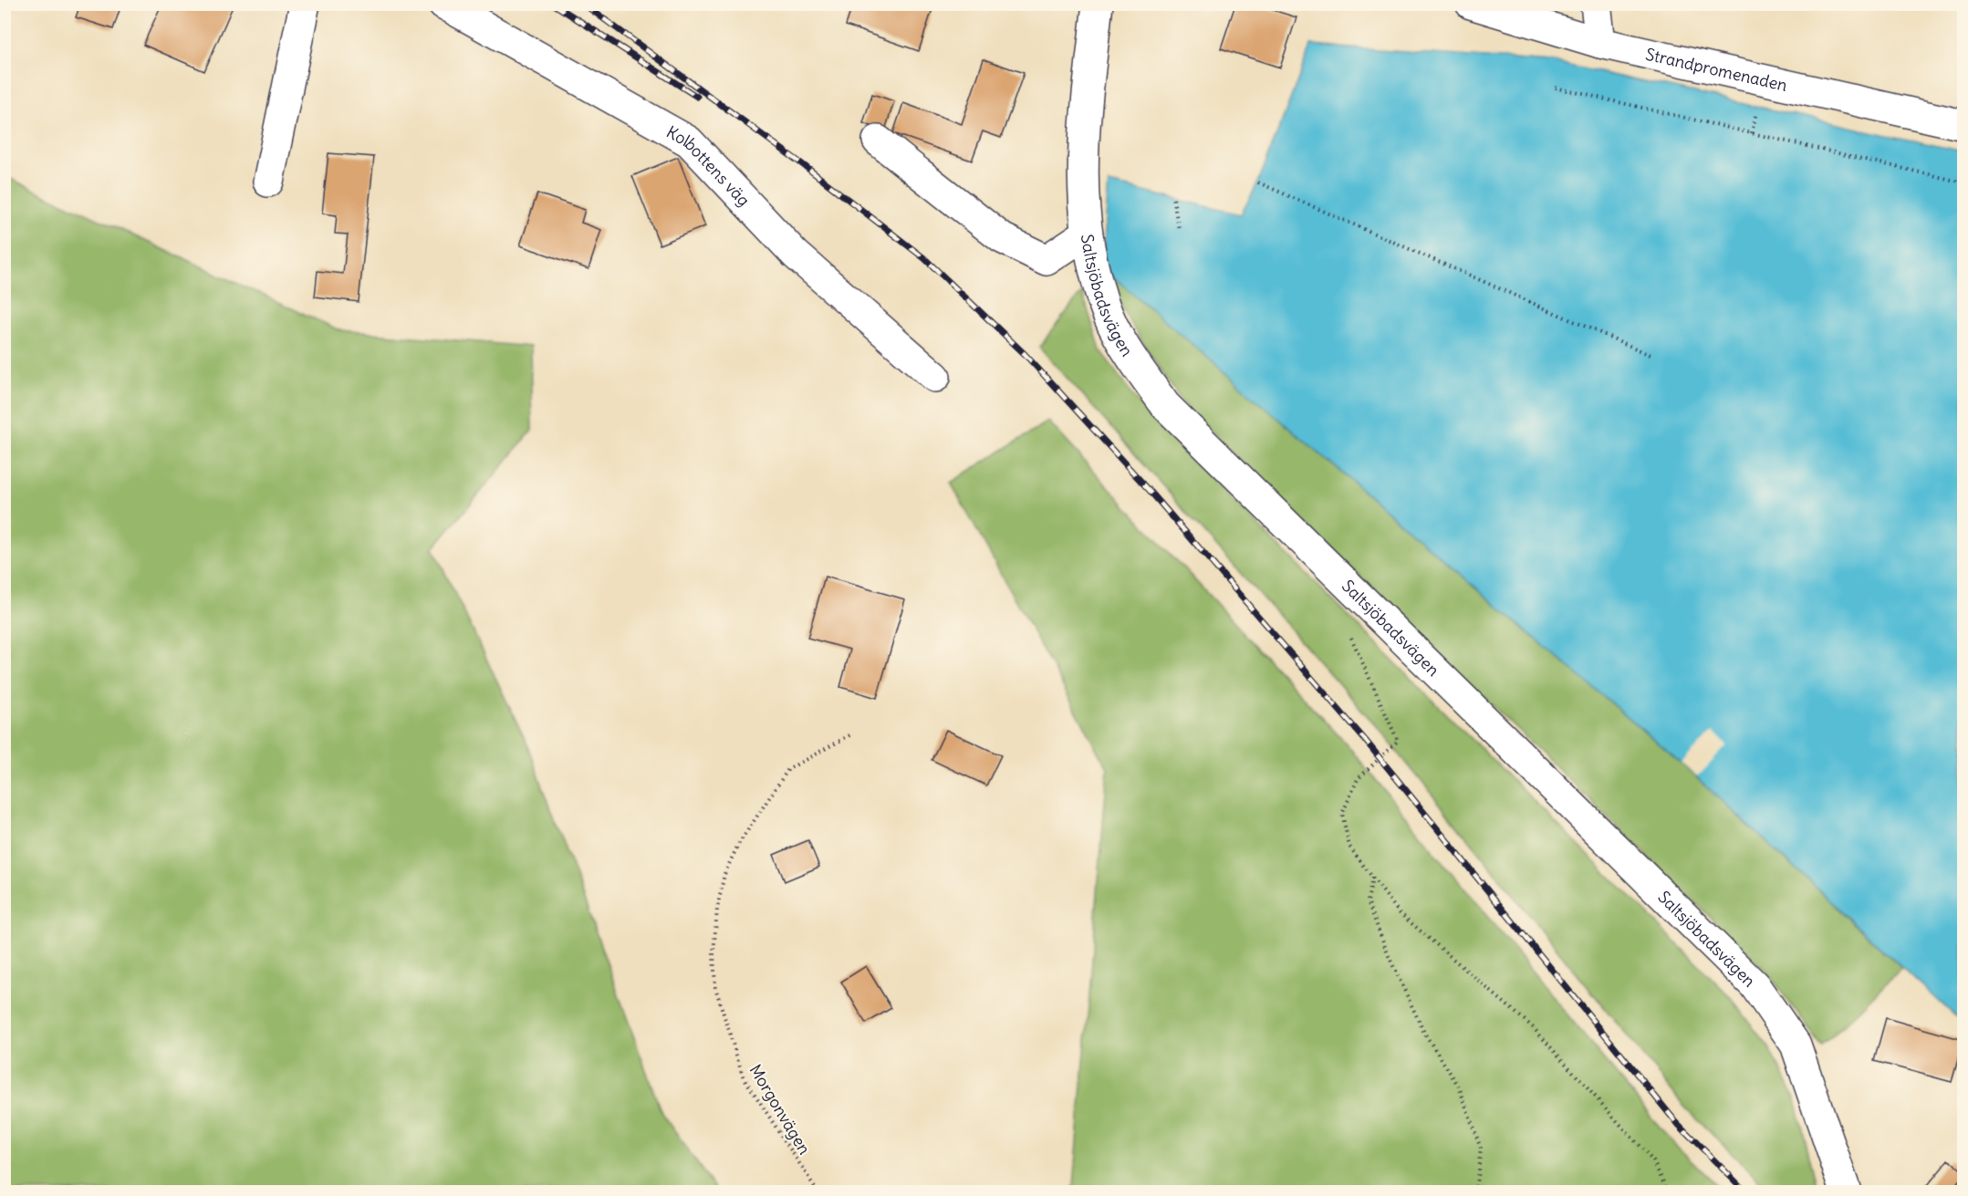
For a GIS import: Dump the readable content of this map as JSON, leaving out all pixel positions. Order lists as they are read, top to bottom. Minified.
{"streets":{"street":["Strandpromenaden","Kolbottens väg","Saltsjöbadsvägen"],"path":["Morgonvägen"]}}
